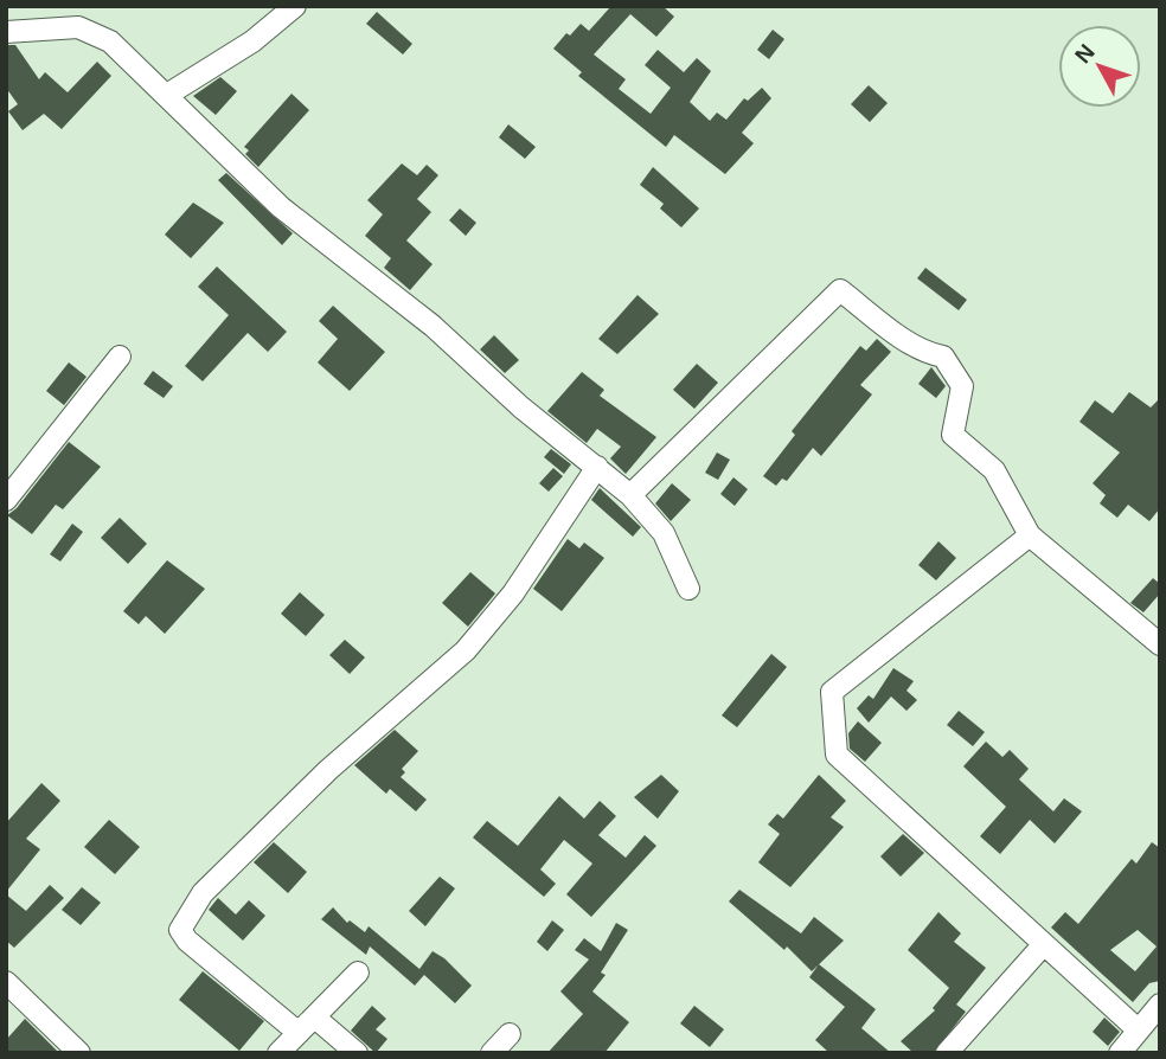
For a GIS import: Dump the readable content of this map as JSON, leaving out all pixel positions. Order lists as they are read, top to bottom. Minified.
{"north":"top left"}
